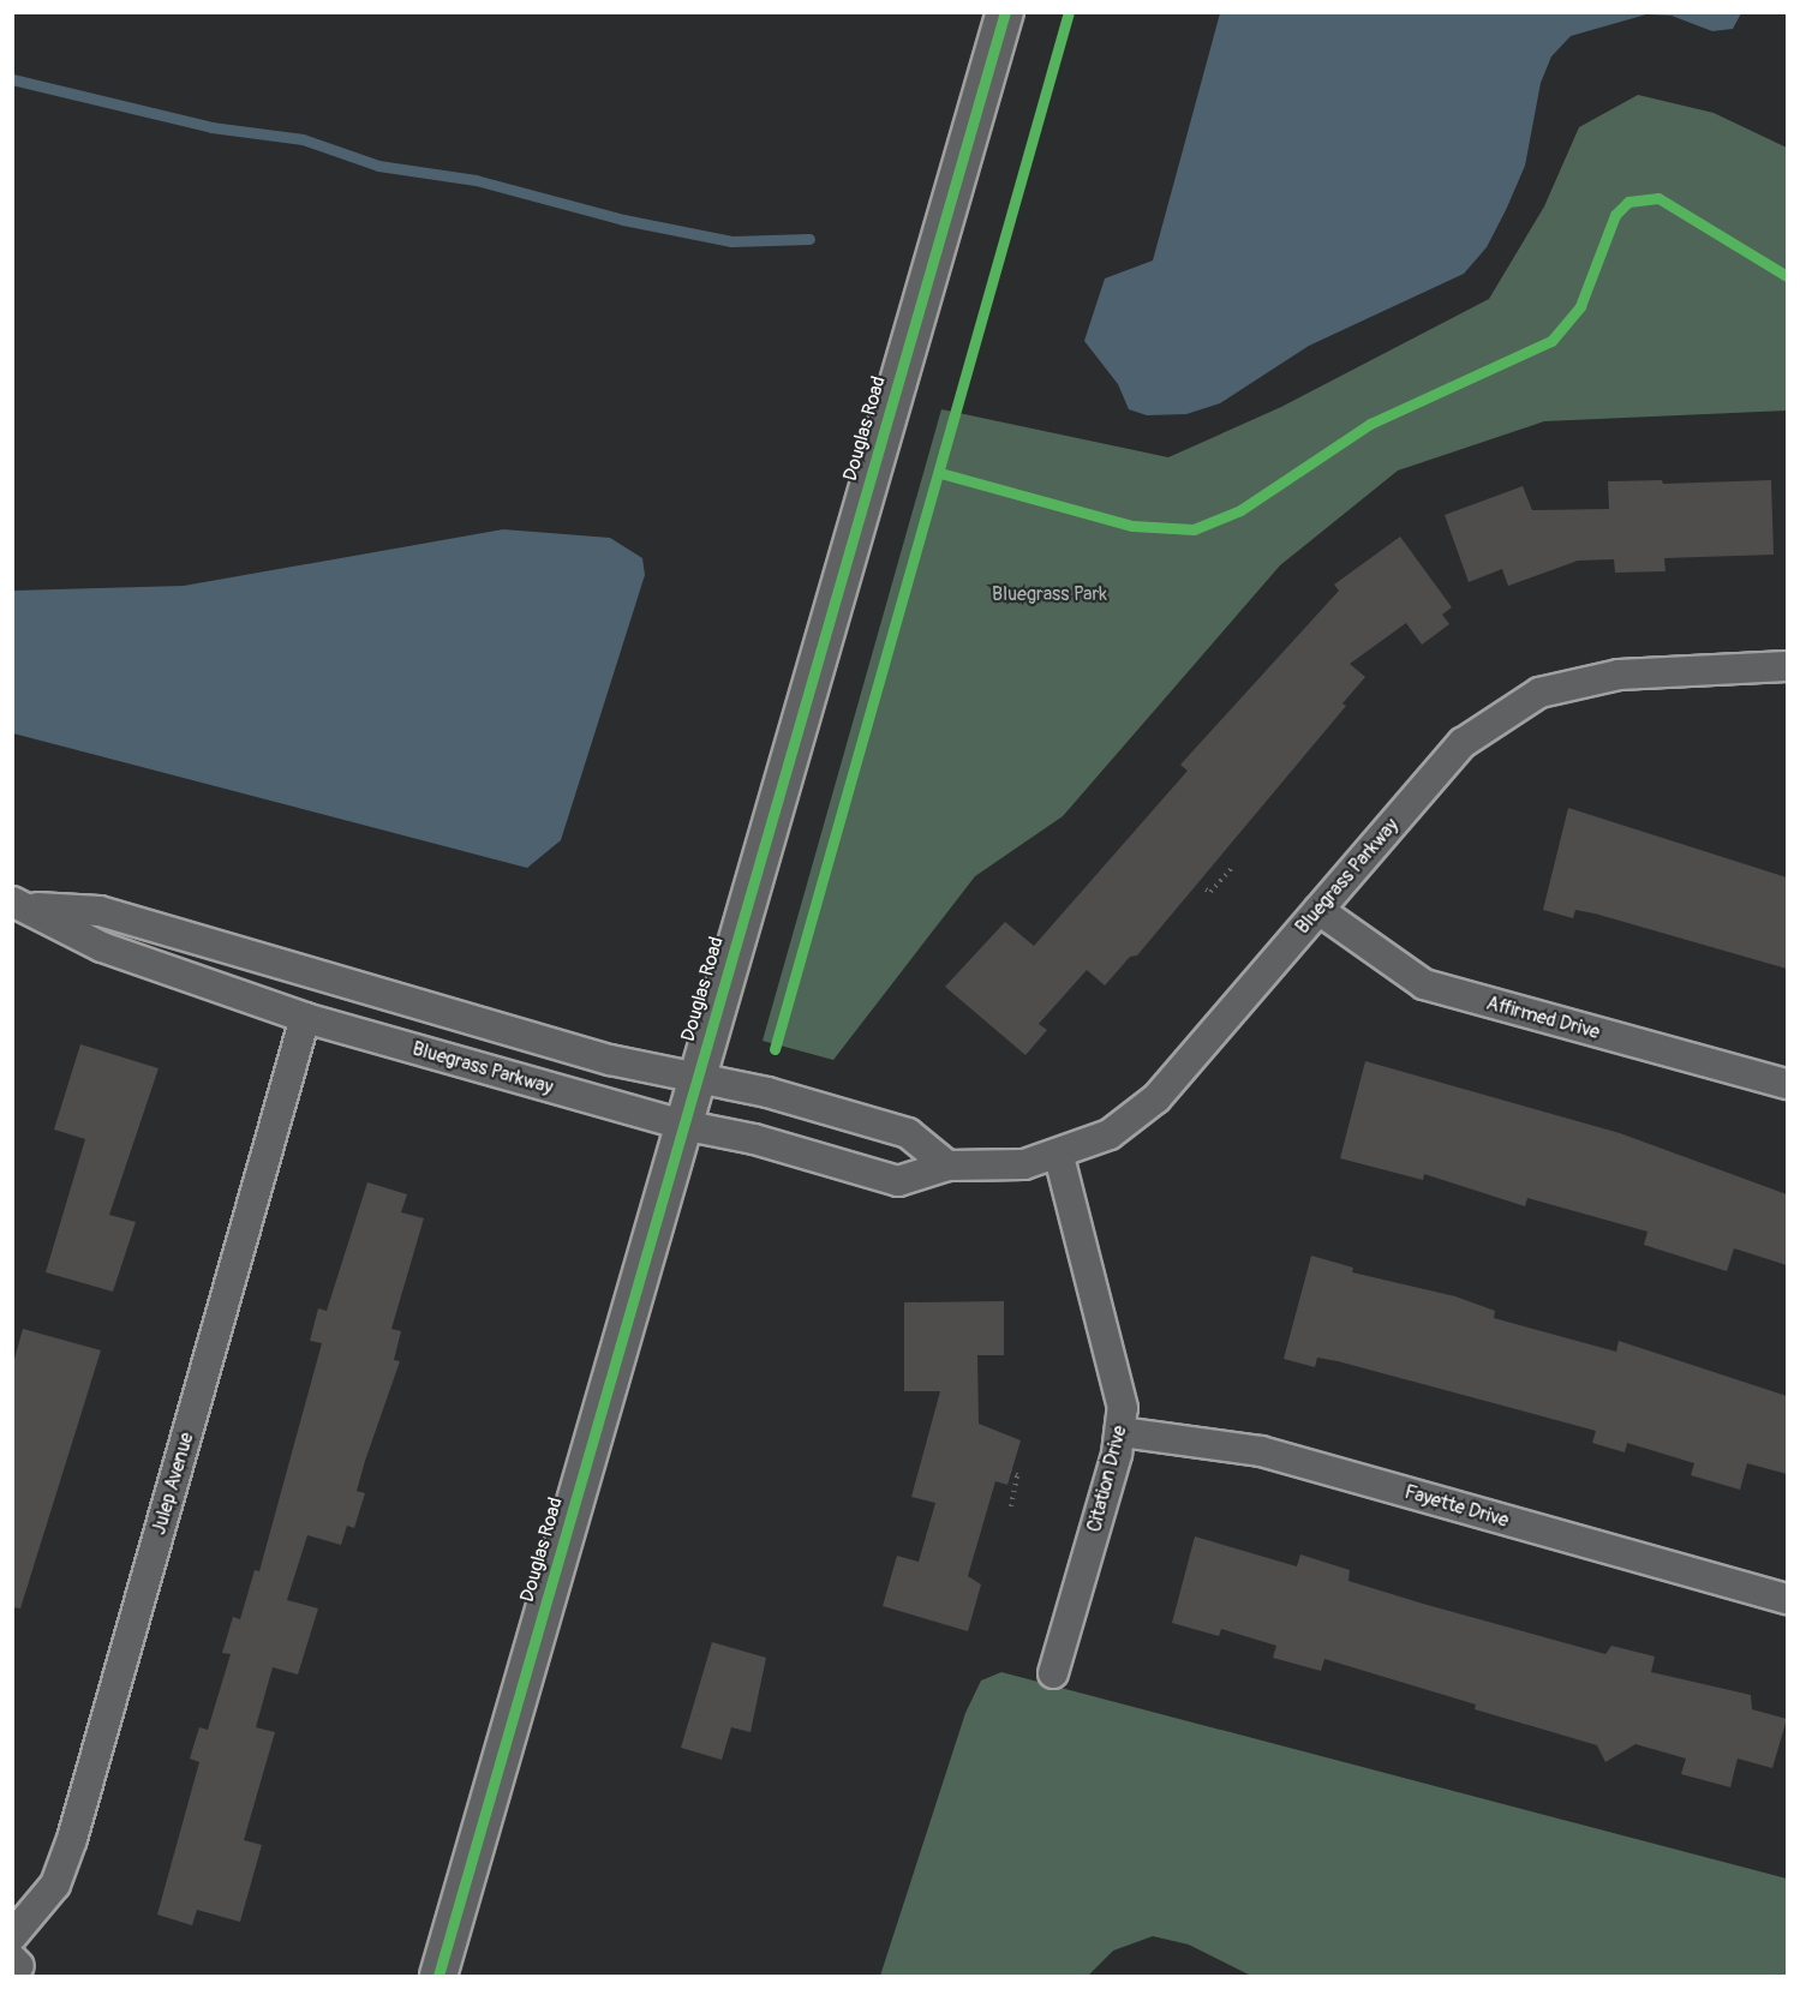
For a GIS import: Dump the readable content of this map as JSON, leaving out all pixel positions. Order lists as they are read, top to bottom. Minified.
{"streets":{"street":["Douglas Road","Bluegrass Parkway","Affirmed Drive","Citation Drive","Julep Avenue","Fayette Drive"]},"crossings":[["Douglas Road","Bluegrass Parkway"],["Bluegrass Parkway","Affirmed Drive"],["Bluegrass Parkway","Citation Drive"],["Bluegrass Parkway","Julep Avenue"],["Citation Drive","Fayette Drive"]],"parks":["Bluegrass Park"]}
